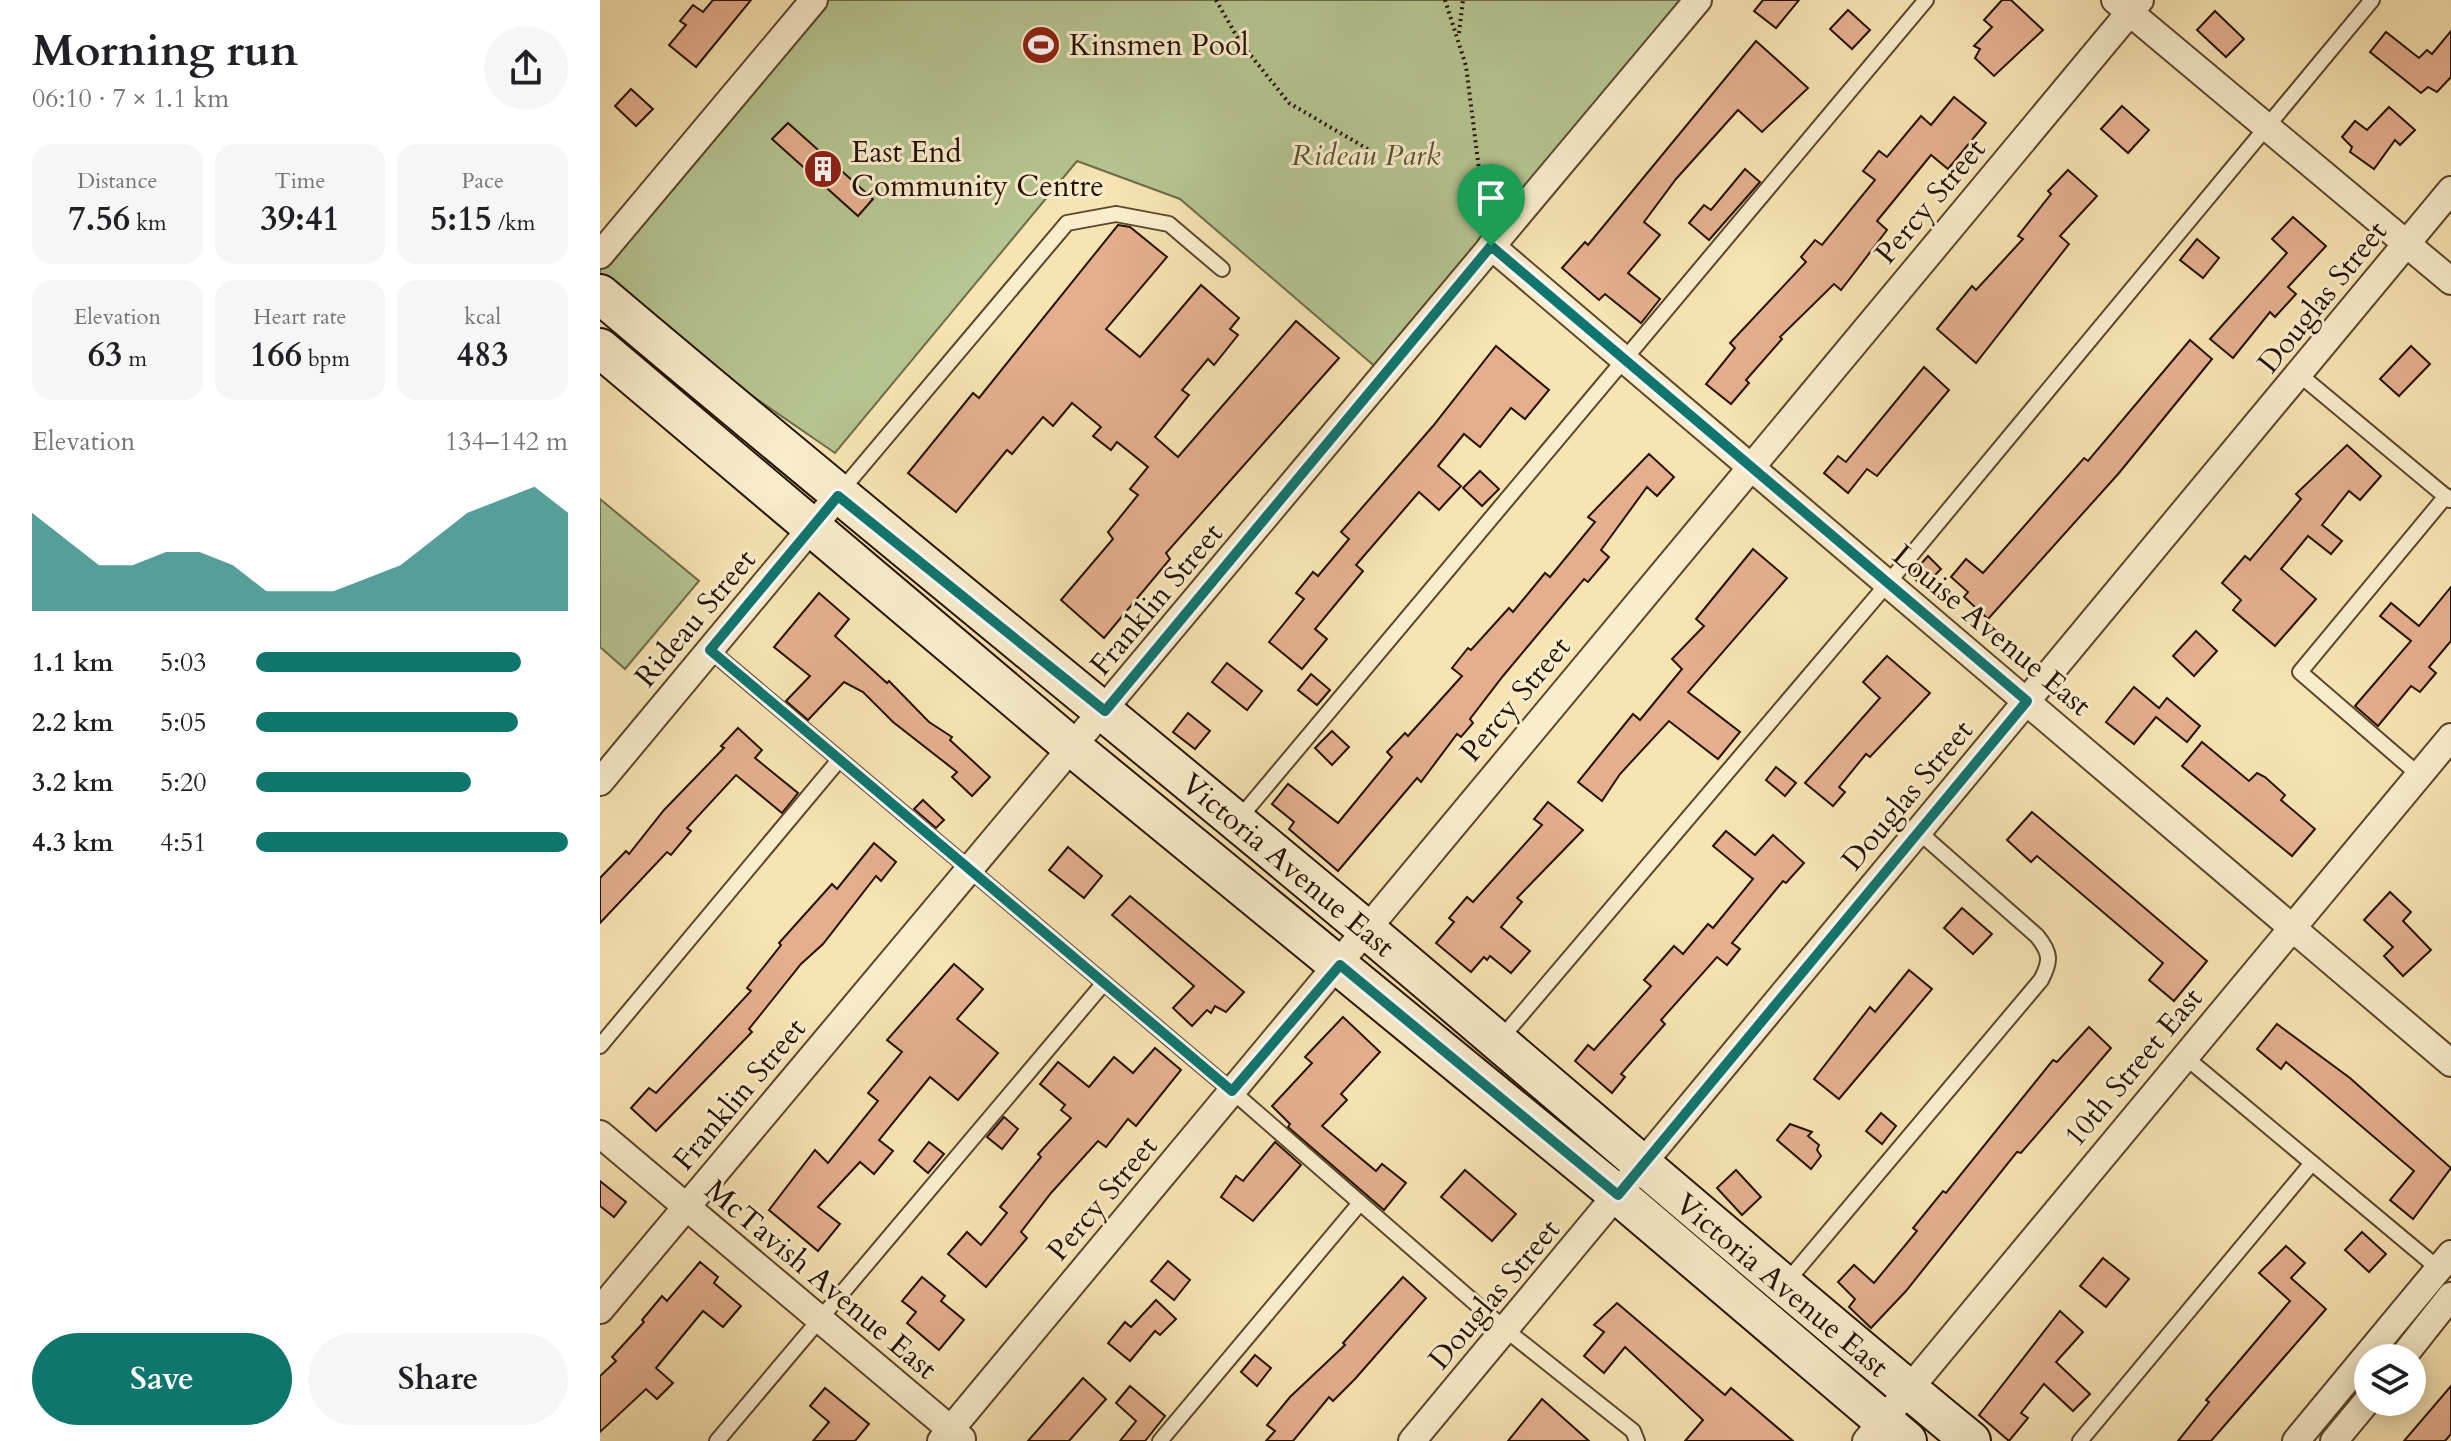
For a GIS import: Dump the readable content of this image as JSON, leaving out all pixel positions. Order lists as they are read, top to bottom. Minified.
{"streets":{"main road":["Victoria Avenue East"],"street":["Percy Street","Douglas Street","Franklin Street","Rideau Street","Louise Avenue East","10th Street East","McTavish Avenue East"]},"crossings":[["Percy Street","Louise Avenue East"],["Percy Street","Victoria Avenue East"],["Percy Street","McTavish Avenue East"],["Douglas Street","Louise Avenue East"],["Douglas Street","Victoria Avenue East"],["Franklin Street","Louise Avenue East"],["Franklin Street","Victoria Avenue East"],["Franklin Street","McTavish Avenue East"],["Rideau Street","Victoria Avenue East"],["Louise Avenue East","10th Street East"],["Victoria Avenue East","10th Street East"]],"parks":["Rideau Park"],"places":{"sports":["Kinsmen Pool"],"building":["East End Community Centre"]},"page":{"heading":["Morning run","06:10 · 7 × 1.1 km"],"stats":[["Distance","7.56 km"],["Time","39:41"],["Pace","5:15 /km"],["Elevation","63 m"],["Heart rate","166 bpm"],["kcal","483"]],"chart":["Elevation","134–142 m"],"list":[{"name":"1.1 km","note":"5:03"},{"name":"2.2 km","note":"5:05"},{"name":"3.2 km","note":"5:20"},{"name":"4.3 km","note":"4:51"}],"buttons":["Save","Share"]}}
